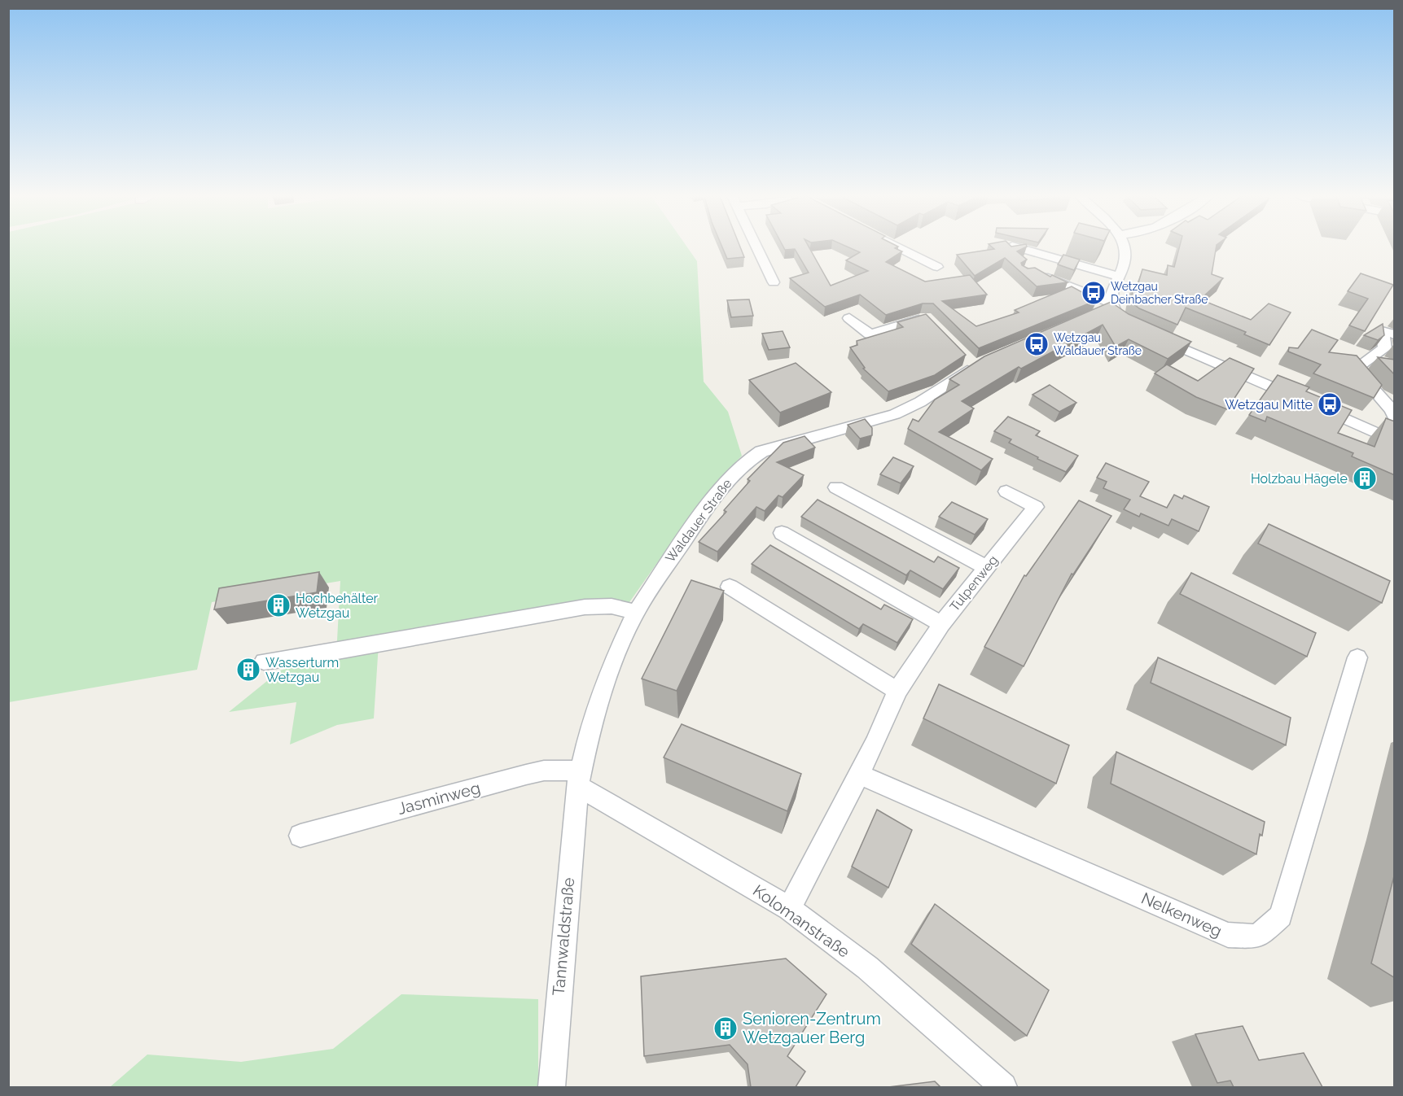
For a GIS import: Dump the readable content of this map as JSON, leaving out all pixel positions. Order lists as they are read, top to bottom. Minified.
{"streets":{"street":["Waldauer Straße","Tulpenweg","Jasminweg","Nelkenweg","Kolomanstraße","Tannwaldstraße"]},"crossings":[["Waldauer Straße","Jasminweg"],["Waldauer Straße","Kolomanstraße"],["Waldauer Straße","Tannwaldstraße"],["Tulpenweg","Nelkenweg"],["Tulpenweg","Kolomanstraße"],["Jasminweg","Kolomanstraße"],["Jasminweg","Tannwaldstraße"],["Kolomanstraße","Tannwaldstraße"]],"places":{"bus stop":["Wetzgau Deinbacher Straße","Wetzgau Waldauer Straße","Wetzgau Mitte"],"building":["Holzbau Hägele","Hochbehälter Wetzgau","Wasserturm Wetzgau","Senioren-Zentrum Wetzgauer Berg"]}}
